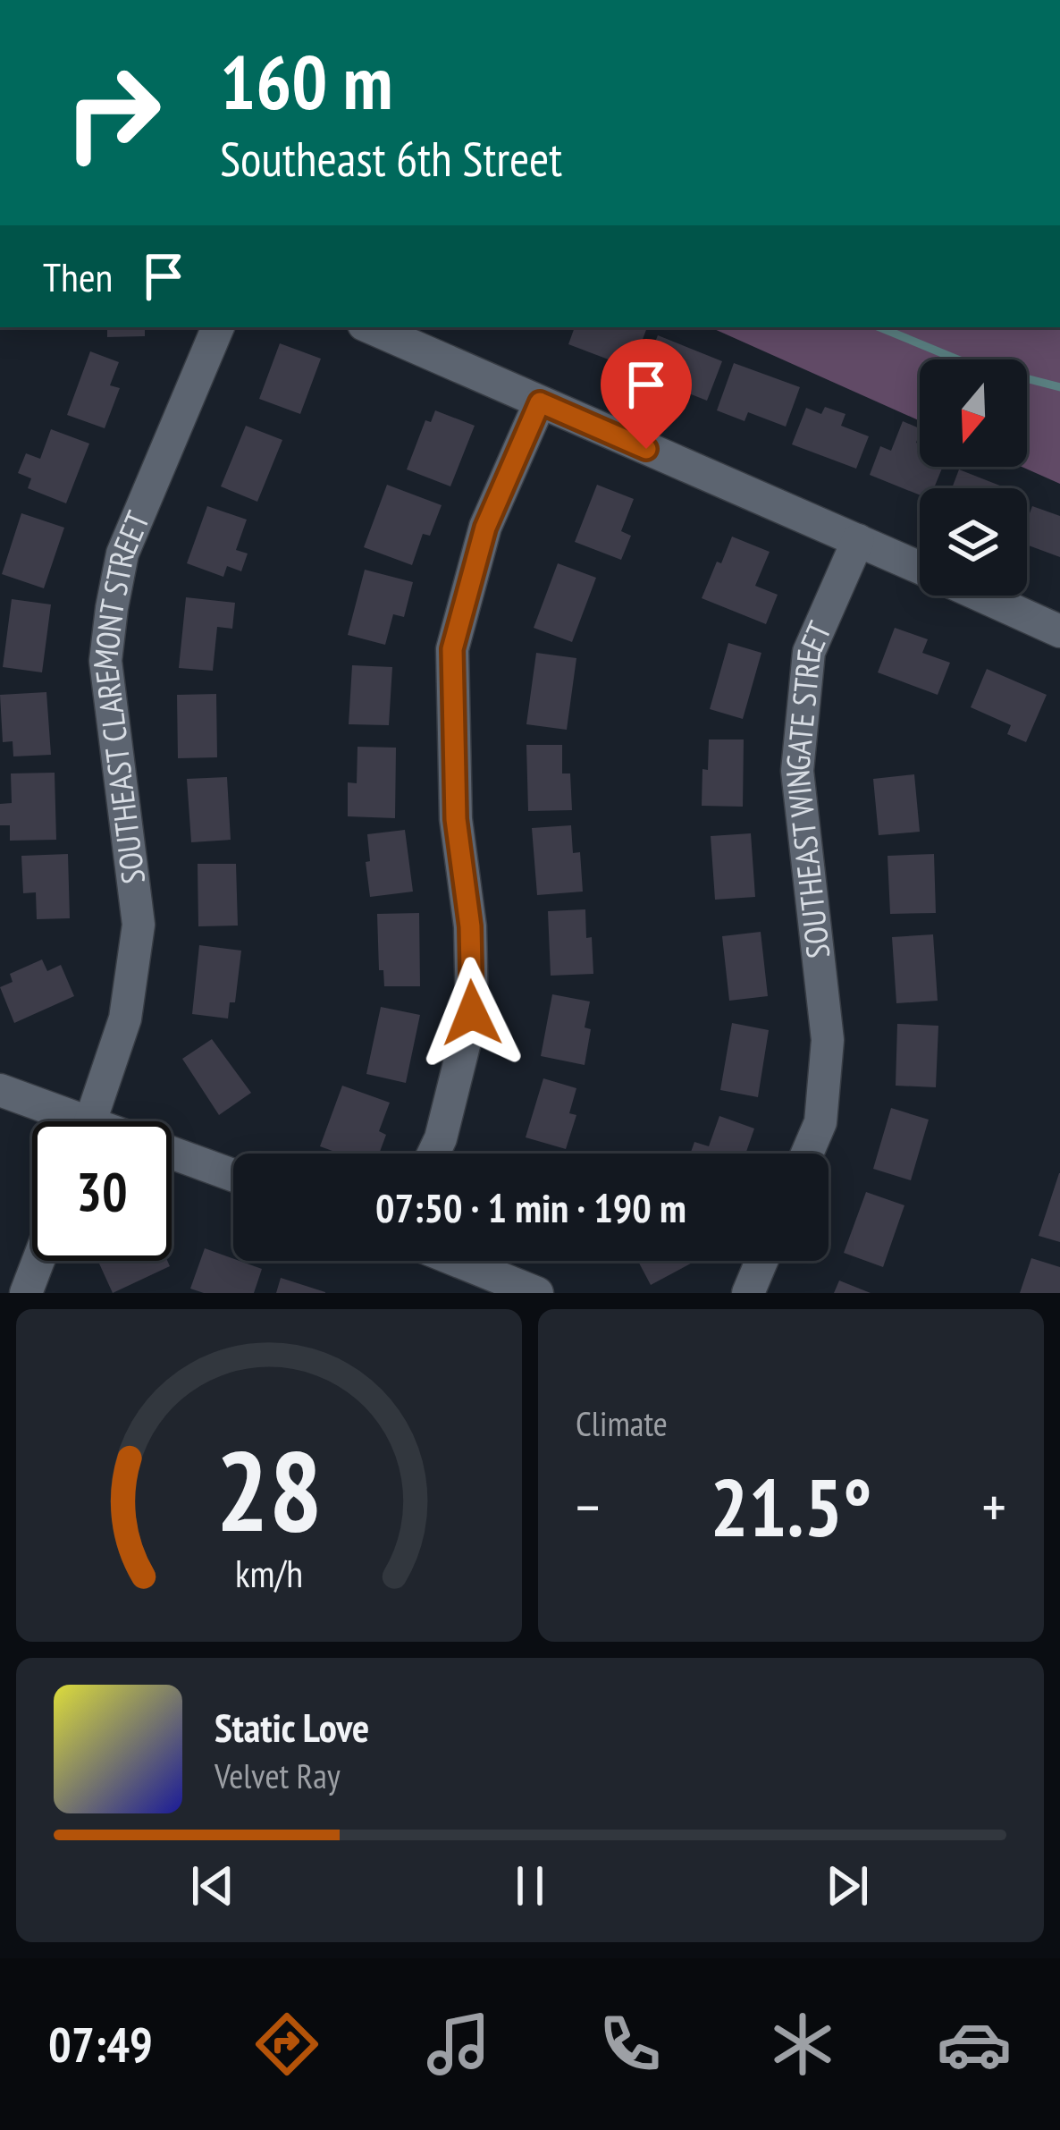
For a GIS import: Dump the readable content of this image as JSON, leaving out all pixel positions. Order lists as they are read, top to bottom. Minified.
{"streets":{"street":["SOUTHEAST CLAREMONT STREET","SOUTHEAST WINGATE STREET"]},"north":"bottom","page":{"turn":["160 m","Southeast 6th Street"],"then":"Then","limit":"30","trip":"07:50 · 1 min · 190 m","tile":"Climate","heat":["−","21.5°","+"],"song":["Static Love","Velvet Ray"],"tabs":"07:49","gauge":["28","km/h"]}}
